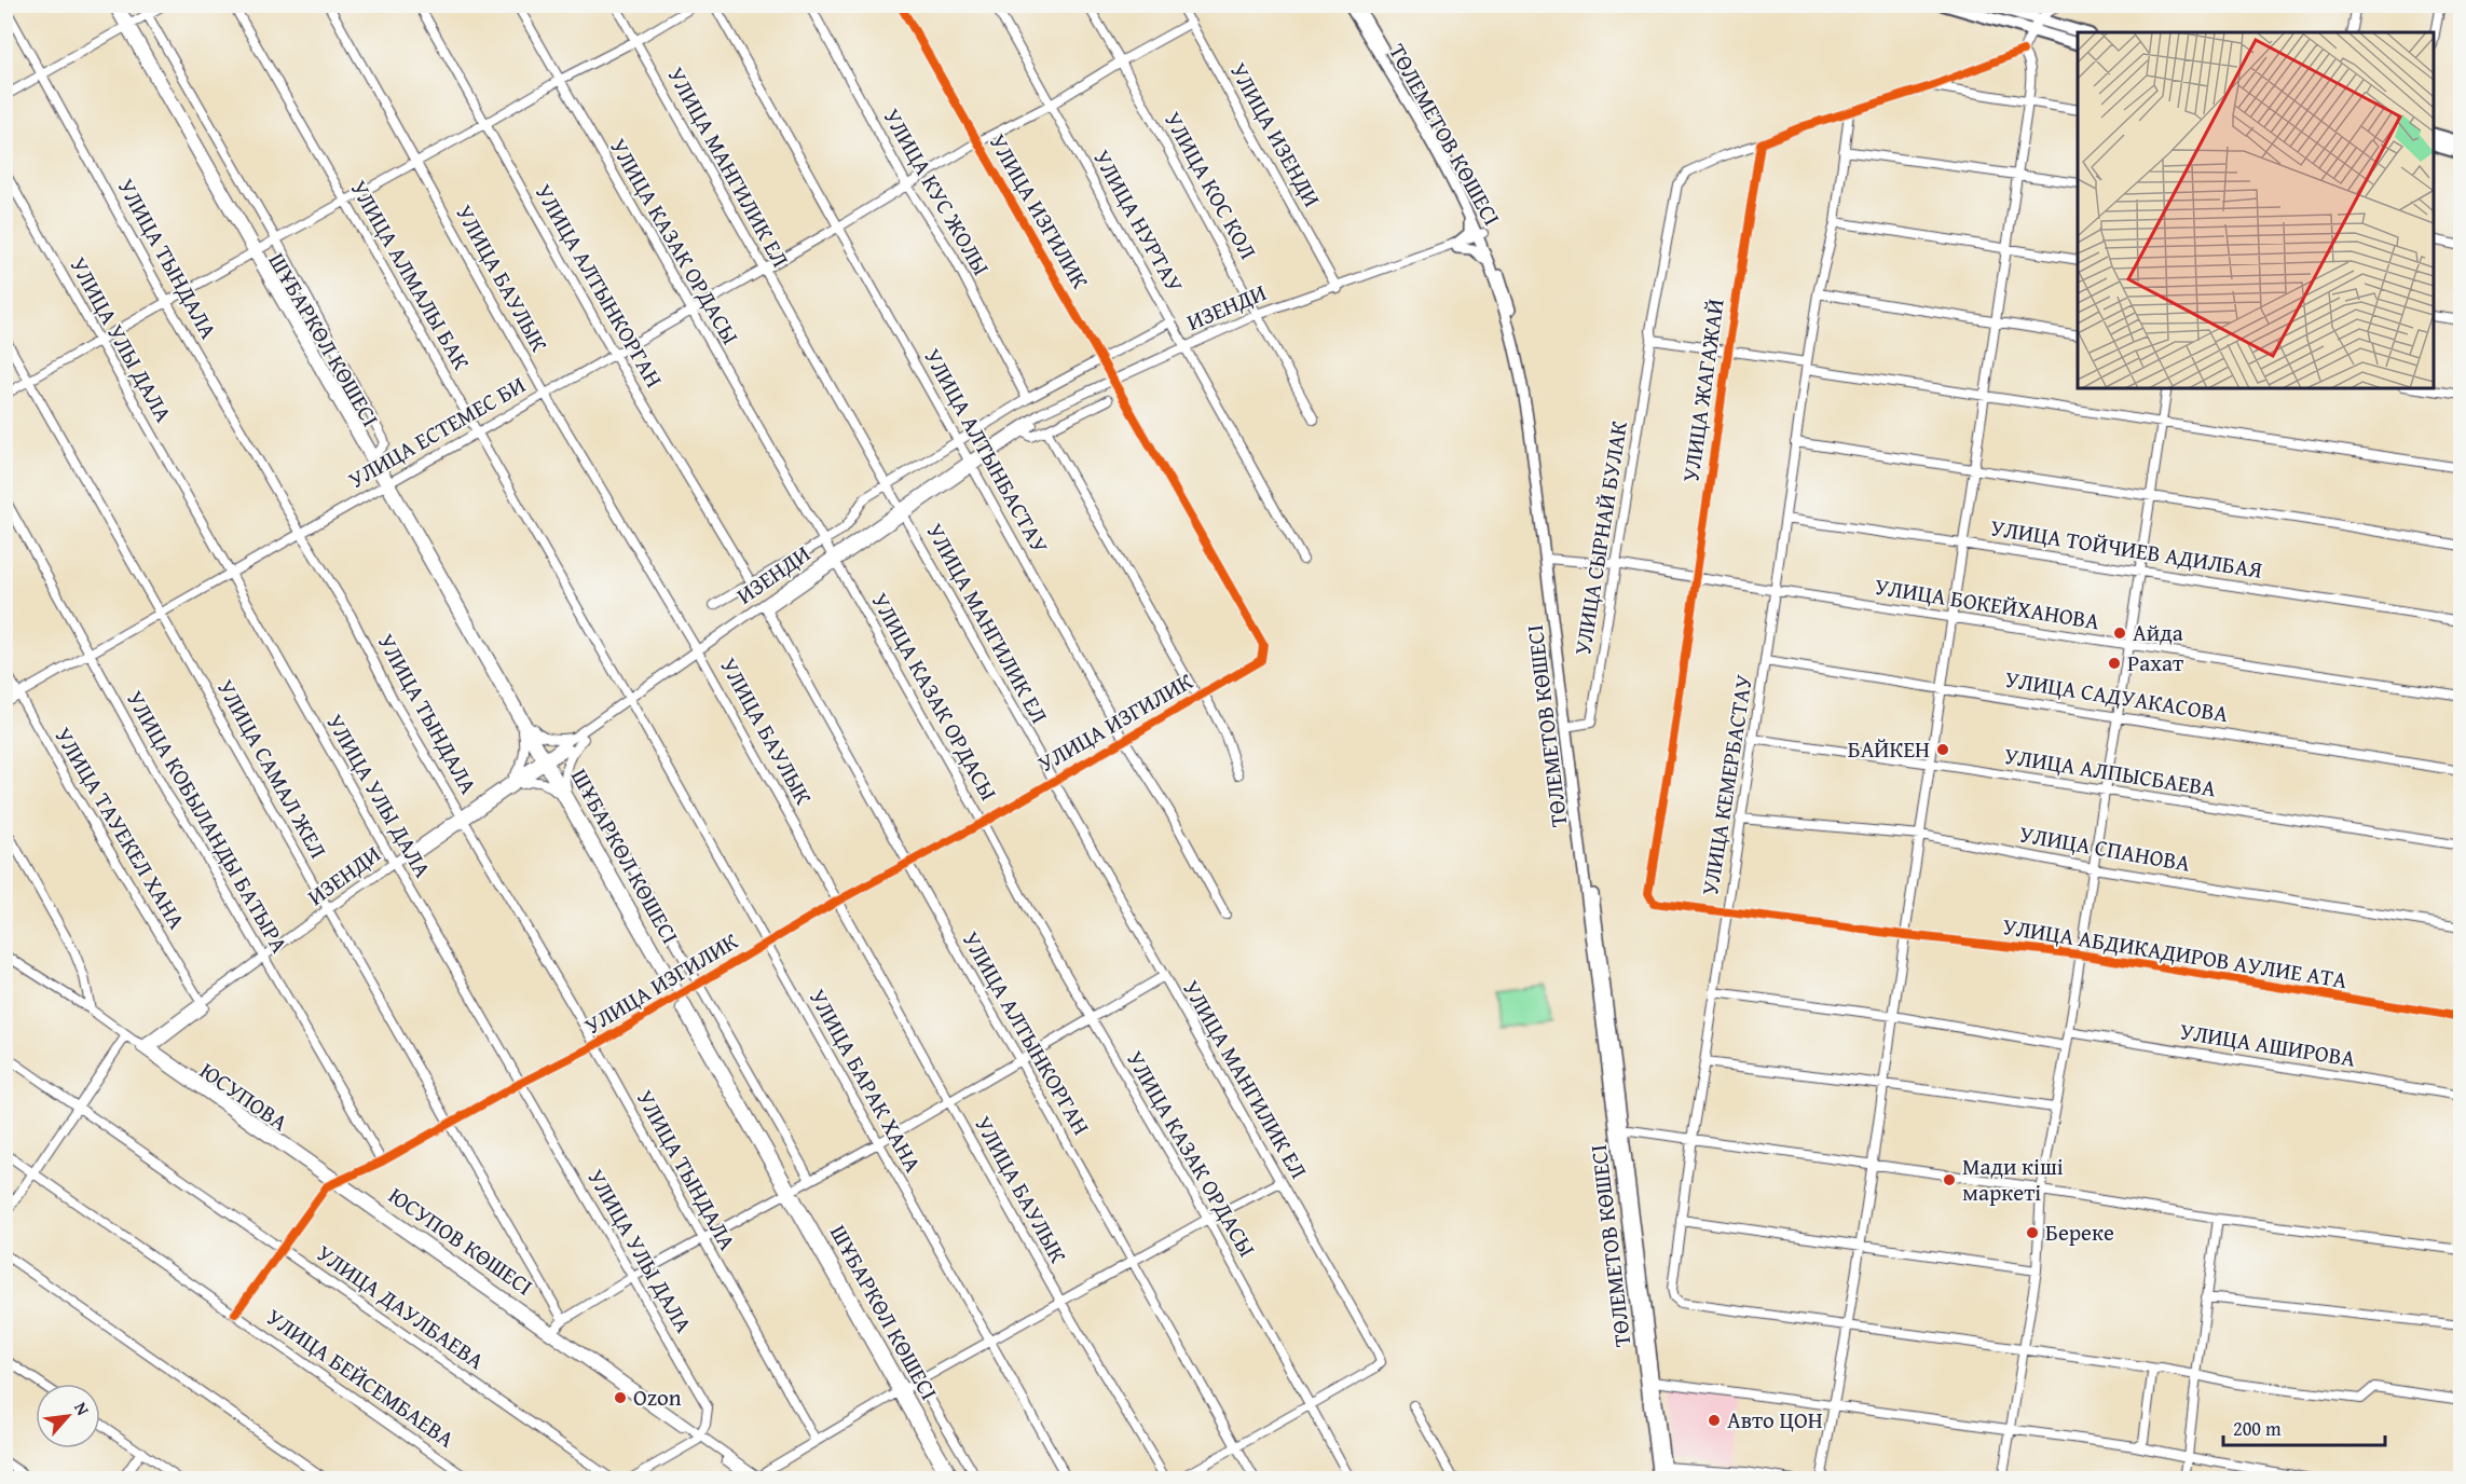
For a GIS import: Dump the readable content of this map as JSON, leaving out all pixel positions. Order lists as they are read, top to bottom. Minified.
{"streets":{"main road":["ТӨЛЕМЕТОВ КӨШЕСІ"],"street":["УЛИЦА ИЗЕНДИ","УЛИЦА МАНГИЛИК ЕЛ","УЛИЦА КОС КОЛ","УЛИЦА КУС ЖОЛЫ","УЛИЦА ИЗГИЛИК","УЛИЦА НУРТАУ","УЛИЦА КАЗАК ОРДАСЫ","УЛИЦА ТЫНДАЛА","УЛИЦА АЛМАЛЫ БАК","УЛИЦА БАУЛЫК","УЛИЦА АЛТЫНКОРГАН","ИЗЕНДИ","УЛИЦА УЛЫ ДАЛА","ШҰБАРКӨЛ КӨШЕСІ","УЛИЦА ЖАГАЖАЙ","УЛИЦА ЕСТЕМЕС БИ","УЛИЦА АЛТЫНБАСТАУ","УЛИЦА СЫРНАЙ БУЛАК","УЛИЦА ТОЙЧИЕВ АДИЛБАЯ","УЛИЦА БОКЕЙХАНОВА","УЛИЦА САДУАКАСОВА","УЛИЦА САМАЛ ЖЕЛ","УЛИЦА АЛПЫСБАЕВА","УЛИЦА КЕМЕРБАСТАУ","УЛИЦА КОБЫЛАНДЫ БАТЫРА","УЛИЦА ТАУЕКЕЛ ХАНА","УЛИЦА СПАНОВА","УЛИЦА АБДИКАДИРОВ АУЛИЕ АТА","УЛИЦА АШИРОВА","УЛИЦА БАРАК ХАНА","ЮСУПОВА","ЮСУПОВ КӨШЕСІ","УЛИЦА ДАУЛБАЕВА","УЛИЦА БЕЙСЕМБАЕВА"]},"crossings":[["УЛИЦА ИЗЕНДИ","ИЗЕНДИ"],["УЛИЦА ИЗЕНДИ","УЛИЦА ЕСТЕМЕС БИ"],["ТӨЛЕМЕТОВ КӨШЕСІ","ИЗЕНДИ"],["ТӨЛЕМЕТОВ КӨШЕСІ","УЛИЦА СЫРНАЙ БУЛАК"],["ТӨЛЕМЕТОВ КӨШЕСІ","УЛИЦА БОКЕЙХАНОВА"],["УЛИЦА МАНГИЛИК ЕЛ","УЛИЦА ИЗГИЛИК"],["УЛИЦА МАНГИЛИК ЕЛ","УЛИЦА КАЗАК ОРДАСЫ"],["УЛИЦА МАНГИЛИК ЕЛ","ИЗЕНДИ"],["УЛИЦА МАНГИЛИК ЕЛ","УЛИЦА ЕСТЕМЕС БИ"],["УЛИЦА КОС КОЛ","ИЗЕНДИ"],["УЛИЦА КОС КОЛ","УЛИЦА ЕСТЕМЕС БИ"],["УЛИЦА КУС ЖОЛЫ","УЛИЦА ЕСТЕМЕС БИ"],["УЛИЦА ИЗГИЛИК","УЛИЦА КАЗАК ОРДАСЫ"],["УЛИЦА ИЗГИЛИК","УЛИЦА ТЫНДАЛА"],["УЛИЦА ИЗГИЛИК","УЛИЦА БАУЛЫК"],["УЛИЦА ИЗГИЛИК","УЛИЦА АЛТЫНКОРГАН"],["УЛИЦА ИЗГИЛИК","ИЗЕНДИ"],["УЛИЦА ИЗГИЛИК","УЛИЦА УЛЫ ДАЛА"],["УЛИЦА ИЗГИЛИК","ШҰБАРКӨЛ КӨШЕСІ"],["УЛИЦА ИЗГИЛИК","УЛИЦА ЕСТЕМЕС БИ"],["УЛИЦА ИЗГИЛИК","УЛИЦА АЛТЫНБАСТАУ"],["УЛИЦА ИЗГИЛИК","УЛИЦА САМАЛ ЖЕЛ"],["УЛИЦА ИЗГИЛИК","УЛИЦА КОБЫЛАНДЫ БАТЫРА"],["УЛИЦА ИЗГИЛИК","УЛИЦА БАРАК ХАНА"],["УЛИЦА ИЗГИЛИК","ЮСУПОВА"],["УЛИЦА ИЗГИЛИК","ЮСУПОВ КӨШЕСІ"],["УЛИЦА ИЗГИЛИК","УЛИЦА ДАУЛБАЕВА"],["УЛИЦА ИЗГИЛИК","УЛИЦА БЕЙСЕМБАЕВА"],["УЛИЦА НУРТАУ","ИЗЕНДИ"],["УЛИЦА НУРТАУ","УЛИЦА ЕСТЕМЕС БИ"],["УЛИЦА КАЗАК ОРДАСЫ","ИЗЕНДИ"],["УЛИЦА КАЗАК ОРДАСЫ","УЛИЦА ЕСТЕМЕС БИ"],["УЛИЦА ТЫНДАЛА","ИЗЕНДИ"],["УЛИЦА ТЫНДАЛА","УЛИЦА ЕСТЕМЕС БИ"],["УЛИЦА АЛМАЛЫ БАК","ИЗЕНДИ"],["УЛИЦА АЛМАЛЫ БАК","УЛИЦА ЕСТЕМЕС БИ"],["УЛИЦА АЛМАЛЫ БАК","УЛИЦА БАРАК ХАНА"],["УЛИЦА БАУЛЫК","ИЗЕНДИ"],["УЛИЦА БАУЛЫК","УЛИЦА ЕСТЕМЕС БИ"],["УЛИЦА АЛТЫНКОРГАН","ИЗЕНДИ"],["УЛИЦА АЛТЫНКОРГАН","УЛИЦА ЕСТЕМЕС БИ"],["ИЗЕНДИ","УЛИЦА УЛЫ ДАЛА"],["ИЗЕНДИ","ШҰБАРКӨЛ КӨШЕСІ"],["ИЗЕНДИ","УЛИЦА АЛТЫНБАСТАУ"],["ИЗЕНДИ","УЛИЦА САМАЛ ЖЕЛ"],["ИЗЕНДИ","УЛИЦА КОБЫЛАНДЫ БАТЫРА"],["ИЗЕНДИ","УЛИЦА ТАУЕКЕЛ ХАНА"],["ИЗЕНДИ","УЛИЦА БАРАК ХАНА"],["ИЗЕНДИ","ЮСУПОВА"],["ИЗЕНДИ","ЮСУПОВ КӨШЕСІ"],["УЛИЦА УЛЫ ДАЛА","УЛИЦА ЕСТЕМЕС БИ"],["УЛИЦА УЛЫ ДАЛА","ЮСУПОВ КӨШЕСІ"],["ШҰБАРКӨЛ КӨШЕСІ","УЛИЦА ЕСТЕМЕС БИ"],["УЛИЦА ЖАГАЖАЙ","УЛИЦА СЫРНАЙ БУЛАК"],["УЛИЦА ЖАГАЖАЙ","УЛИЦА БОКЕЙХАНОВА"],["УЛИЦА ЖАГАЖАЙ","УЛИЦА КЕМЕРБАСТАУ"],["УЛИЦА ЖАГАЖАЙ","УЛИЦА АБДИКАДИРОВ АУЛИЕ АТА"],["УЛИЦА ЕСТЕМЕС БИ","УЛИЦА АЛТЫНБАСТАУ"],["УЛИЦА ЕСТЕМЕС БИ","УЛИЦА САМАЛ ЖЕЛ"],["УЛИЦА ЕСТЕМЕС БИ","УЛИЦА КОБЫЛАНДЫ БАТЫРА"],["УЛИЦА ЕСТЕМЕС БИ","УЛИЦА ТАУЕКЕЛ ХАНА"],["УЛИЦА СЫРНАЙ БУЛАК","УЛИЦА БОКЕЙХАНОВА"],["УЛИЦА СЫРНАЙ БУЛАК","УЛИЦА КЕМЕРБАСТАУ"],["УЛИЦА ТОЙЧИЕВ АДИЛБАЯ","УЛИЦА КЕМЕРБАСТАУ"],["УЛИЦА БОКЕЙХАНОВА","УЛИЦА КЕМЕРБАСТАУ"],["УЛИЦА САДУАКАСОВА","УЛИЦА КЕМЕРБАСТАУ"],["УЛИЦА АЛПЫСБАЕВА","УЛИЦА КЕМЕРБАСТАУ"],["УЛИЦА КЕМЕРБАСТАУ","УЛИЦА СПАНОВА"],["УЛИЦА КЕМЕРБАСТАУ","УЛИЦА АБДИКАДИРОВ АУЛИЕ АТА"],["ЮСУПОВА","ЮСУПОВ КӨШЕСІ"]],"places":["Айда","Рахат","БАЙКЕН","Мади кіші маркеті","Береке","Ozon","Авто ЦОН"],"scale_bar":"200 m","north":"top right"}
